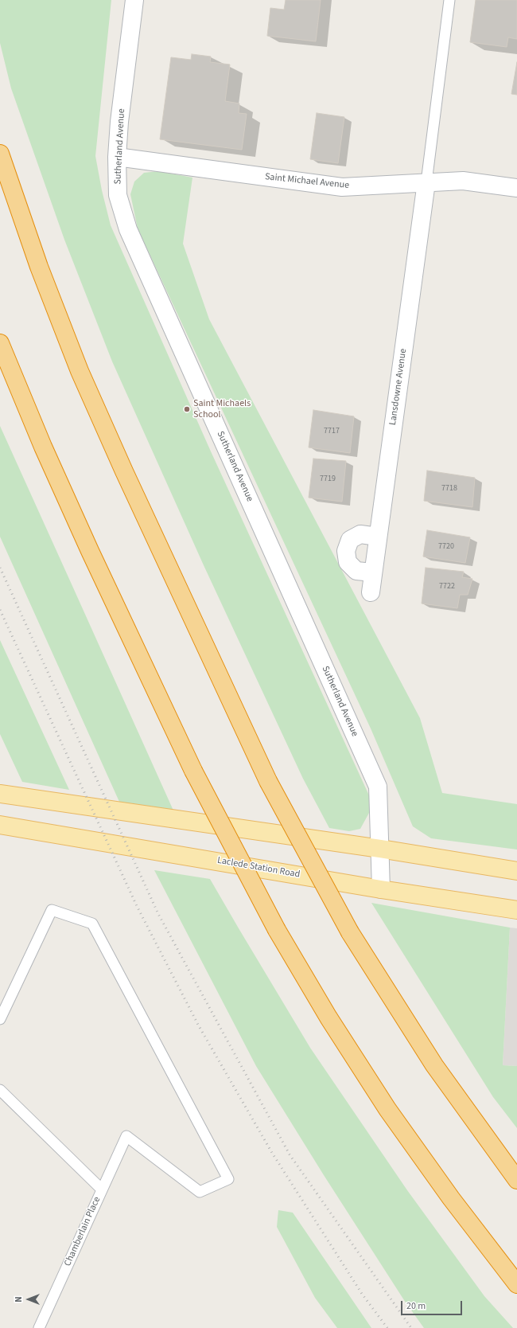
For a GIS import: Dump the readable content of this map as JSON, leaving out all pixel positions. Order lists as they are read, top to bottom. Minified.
{"streets":{"main road":["Laclede Station Road"],"street":["Sutherland Avenue","Saint Michael Avenue","Lansdowne Avenue"],"lane":["Chamberlain Place"]},"crossings":[["Sutherland Avenue","Saint Michael Avenue"],["Sutherland Avenue","Laclede Station Road"],["Saint Michael Avenue","Lansdowne Avenue"]],"places":["Saint Michaels School"],"house_numbers":["7717","7719","7718","7720","7722"],"scale_bar":"20 m","north":"left"}
